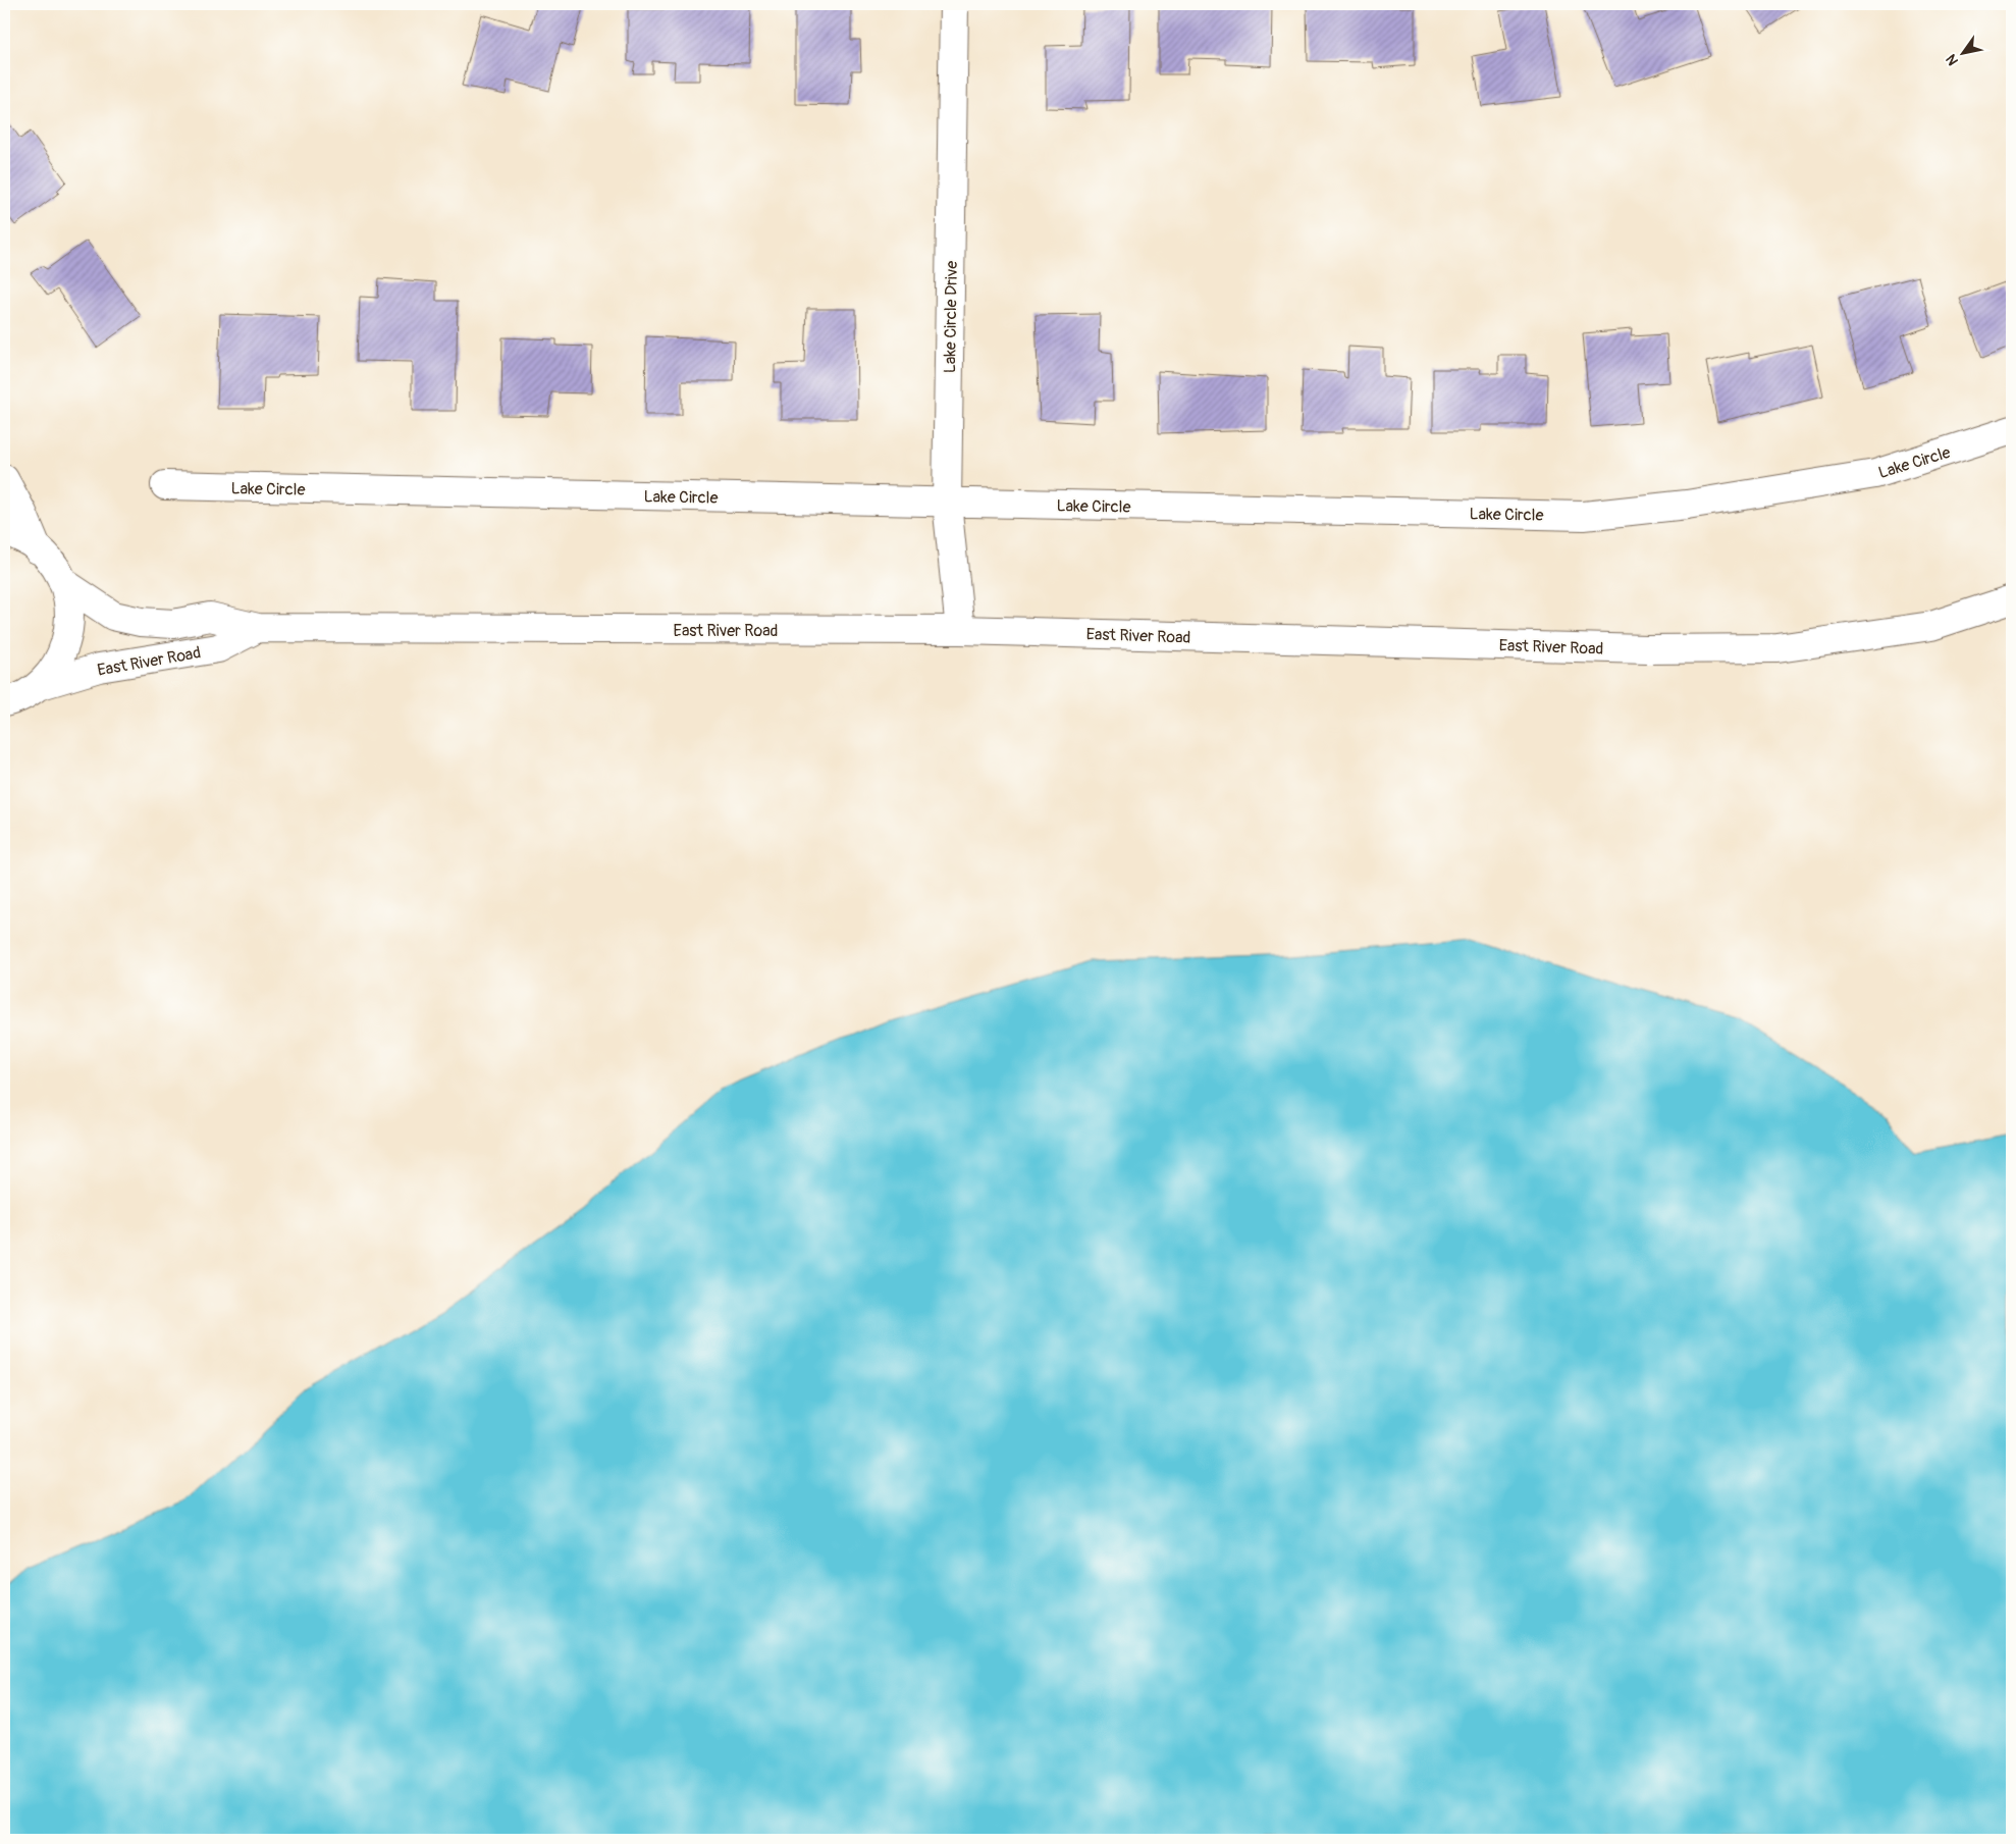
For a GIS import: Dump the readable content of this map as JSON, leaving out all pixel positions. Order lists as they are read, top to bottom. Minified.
{"streets":{"street":["Lake Circle Drive","Lake Circle","East River Road"]},"crossings":[["Lake Circle Drive","Lake Circle"],["Lake Circle Drive","East River Road"]],"north":"bottom left"}
